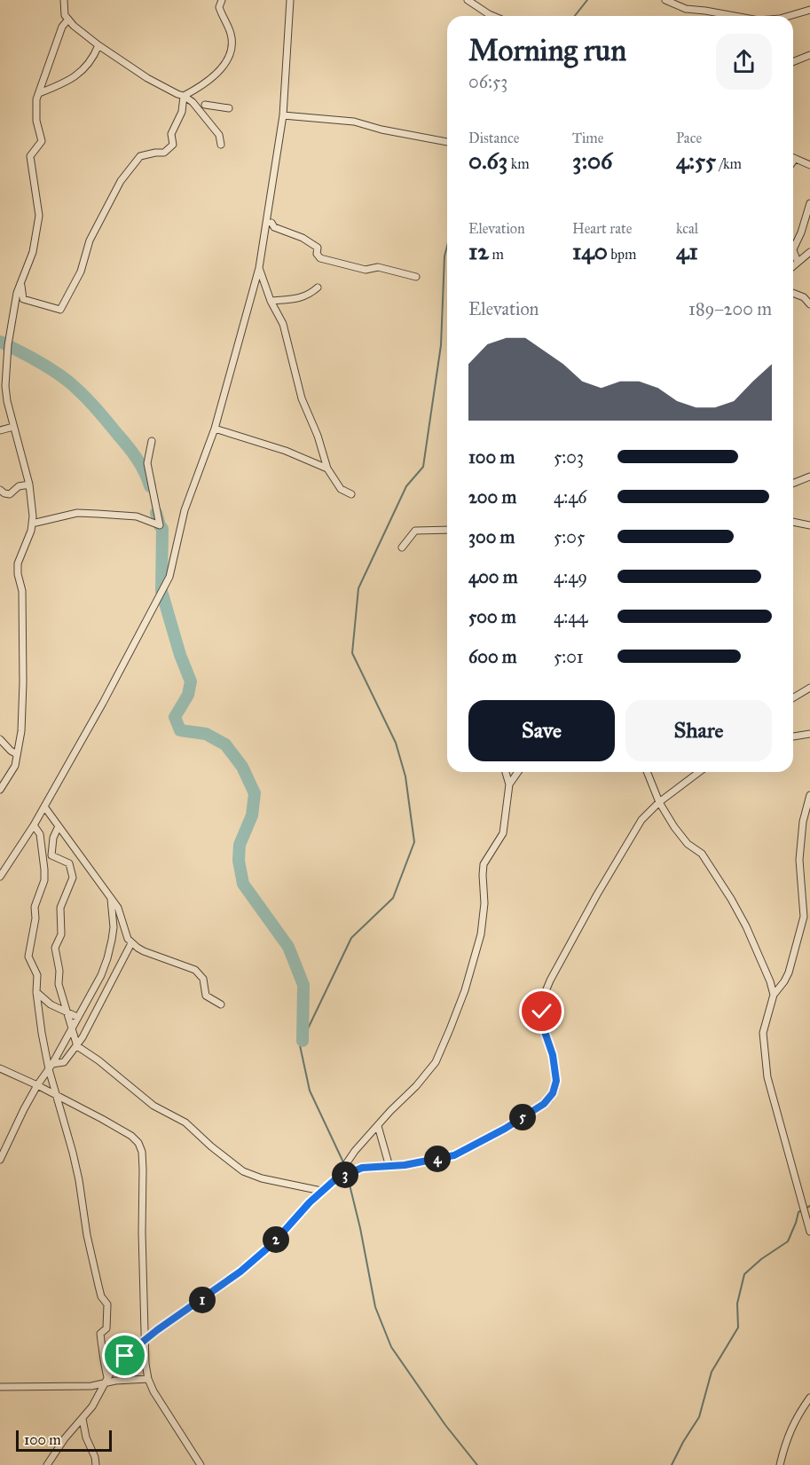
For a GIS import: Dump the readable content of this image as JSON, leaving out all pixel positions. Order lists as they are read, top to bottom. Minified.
{"scale_bar":"100 m","page":{"heading":["Morning run","06:53"],"stats":[["Distance","0.63 km"],["Time","3:06"],["Pace","4:55 /km"],["Elevation","12 m"],["Heart rate","140 bpm"],["kcal","41"]],"chart":["Elevation","189–200 m"],"list":[{"name":"100 m","note":"5:03"},{"name":"200 m","note":"4:46"},{"name":"300 m","note":"5:05"},{"name":"400 m","note":"4:49"},{"name":"500 m","note":"4:44"},{"name":"600 m","note":"5:01"}],"buttons":["Save","Share"],"pins":["5","4","3","2","1"],"scale":"100 m"}}
